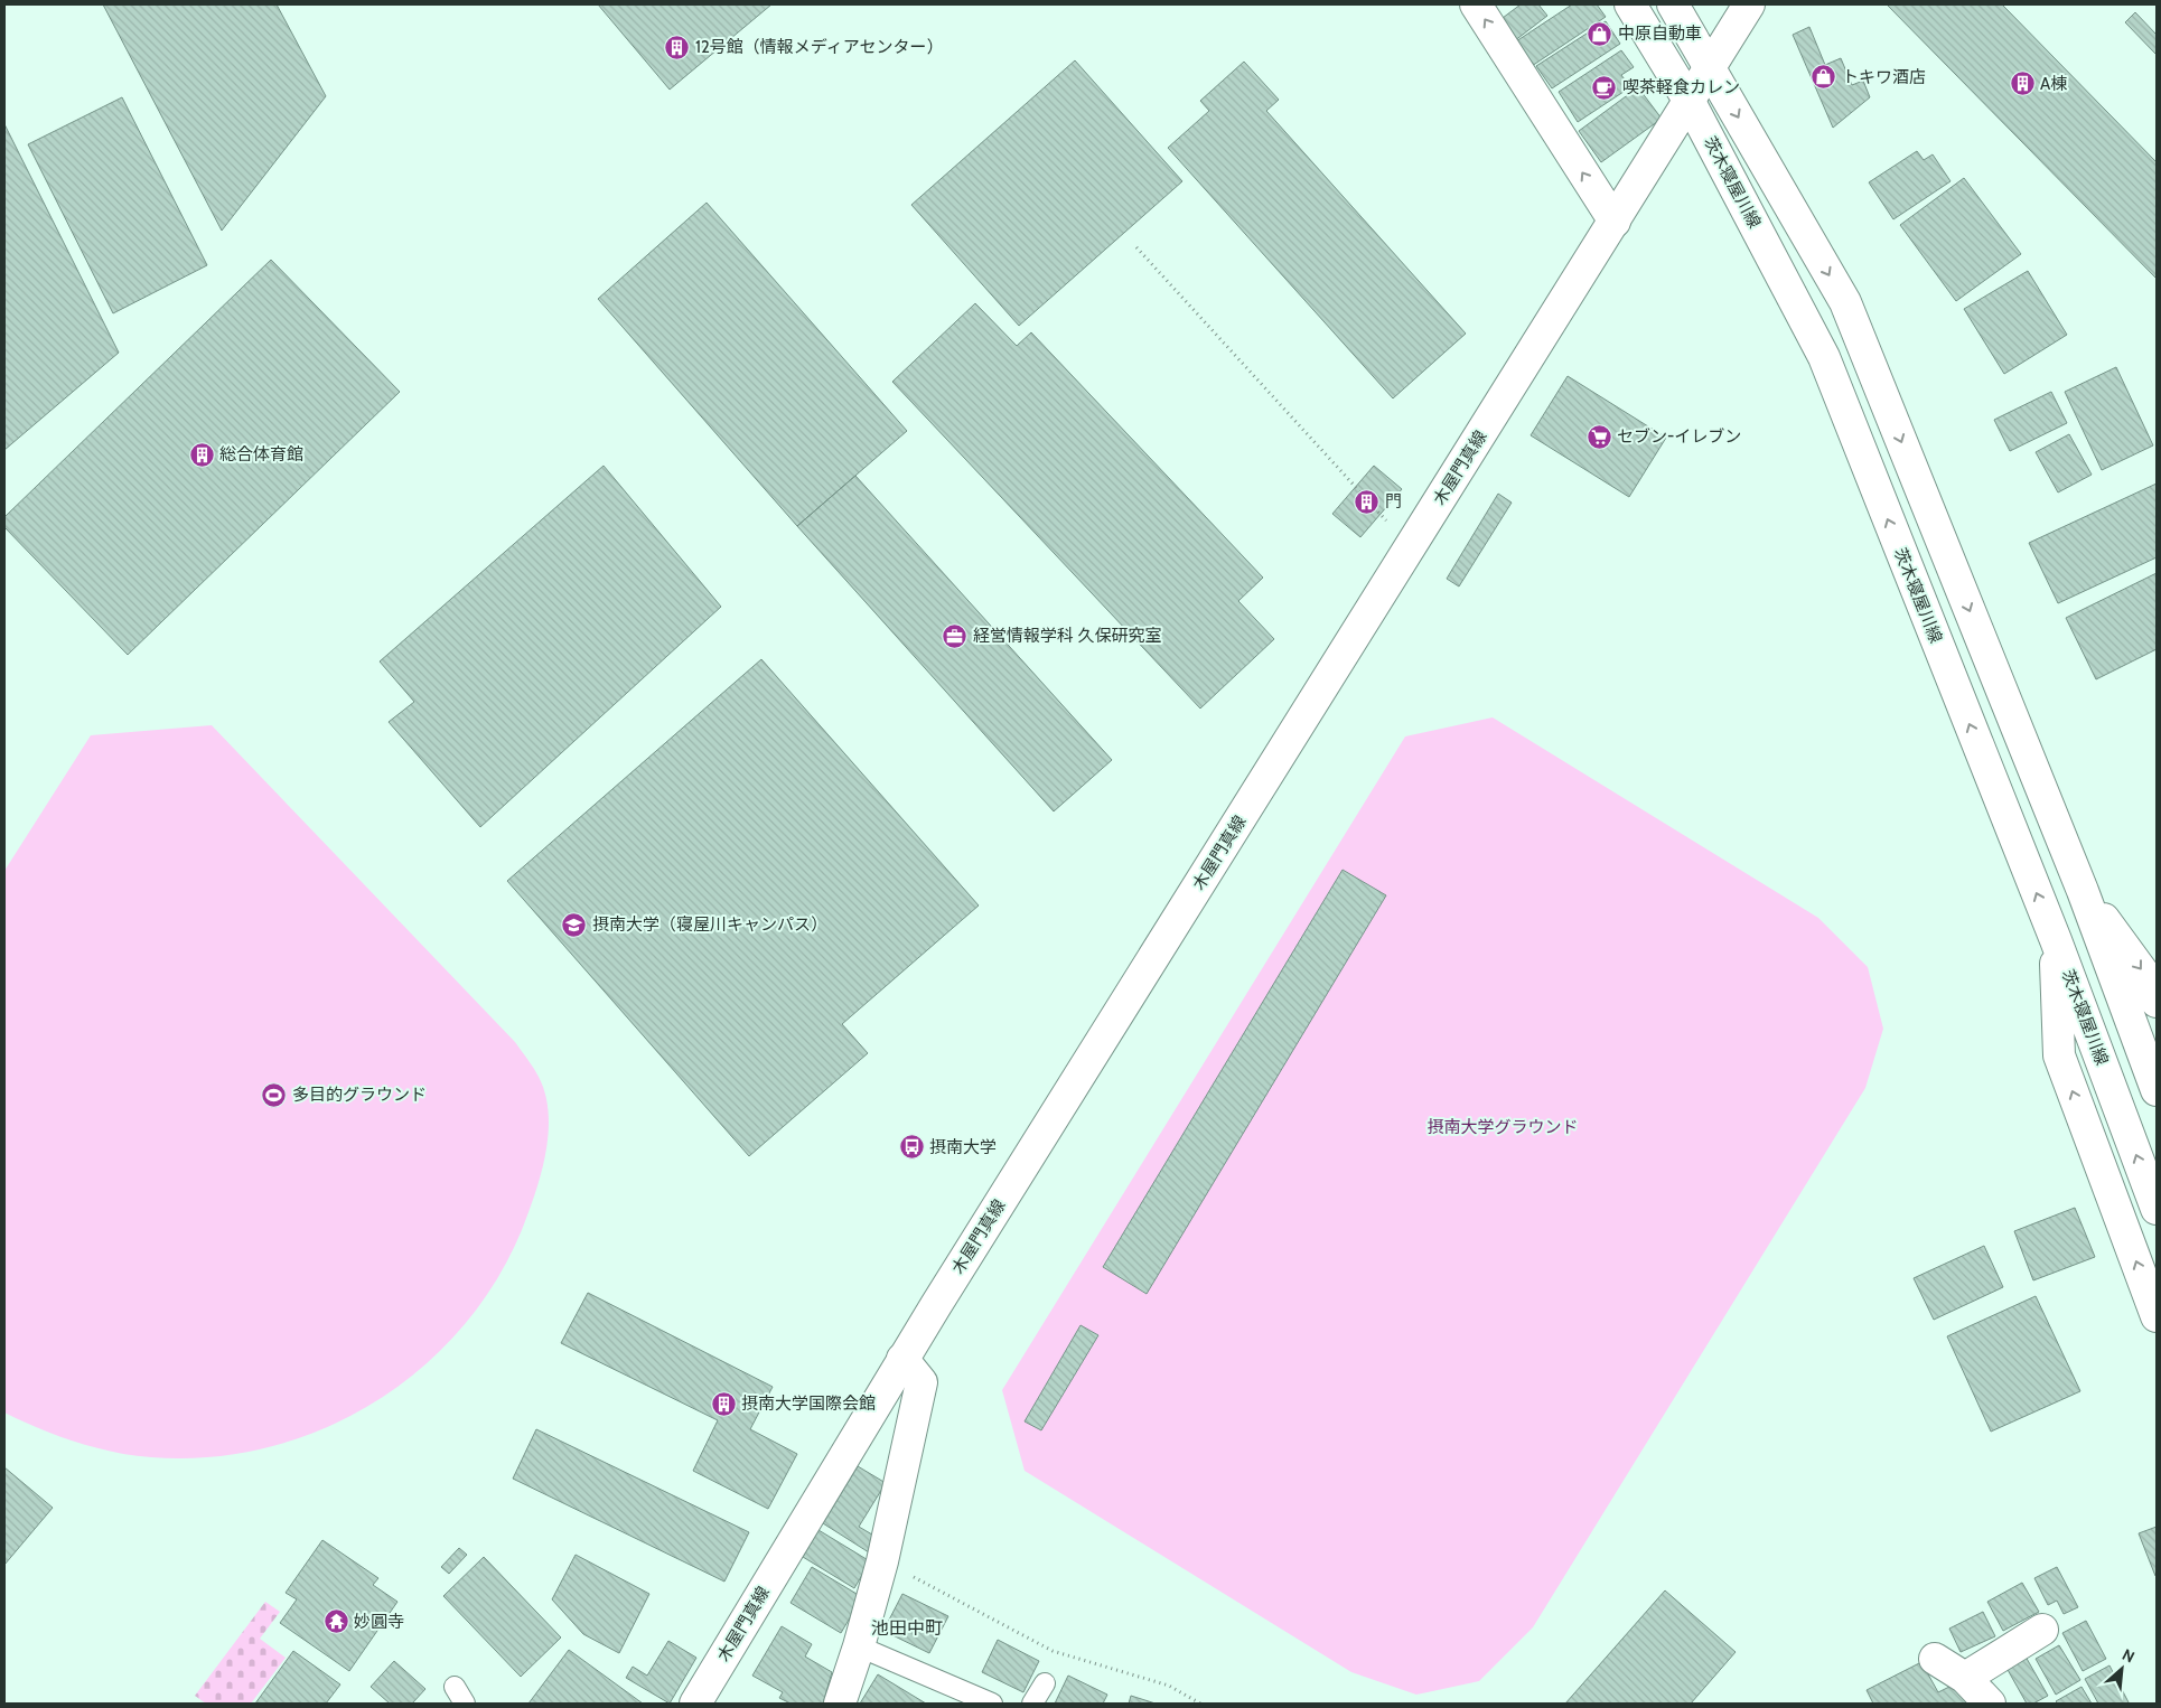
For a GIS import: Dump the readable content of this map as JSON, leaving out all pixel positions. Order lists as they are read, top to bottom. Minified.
{"streets":{"main road":["茨木寝屋川線","木屋門真線"]},"crossings":[["茨木寝屋川線","木屋門真線"]],"districts":["池田中町"],"parks":["摂南大学グラウンド"],"places":{"shop":["中原自動車","トキワ酒店"],"building":["12号館（情報メディアセンター）","A棟","総合体育館","門","摂南大学国際会館"],"cafe":["喫茶軽食カレン"],"supermarket":["セブン-イレブン"],"office":["経営情報学科 久保研究室"],"school or university":["摂南大学（寝屋川キャンパス）"],"sports":["多目的グラウンド"],"bus stop":["摂南大学"],"temple":["妙圓寺"]},"north":"top right"}
